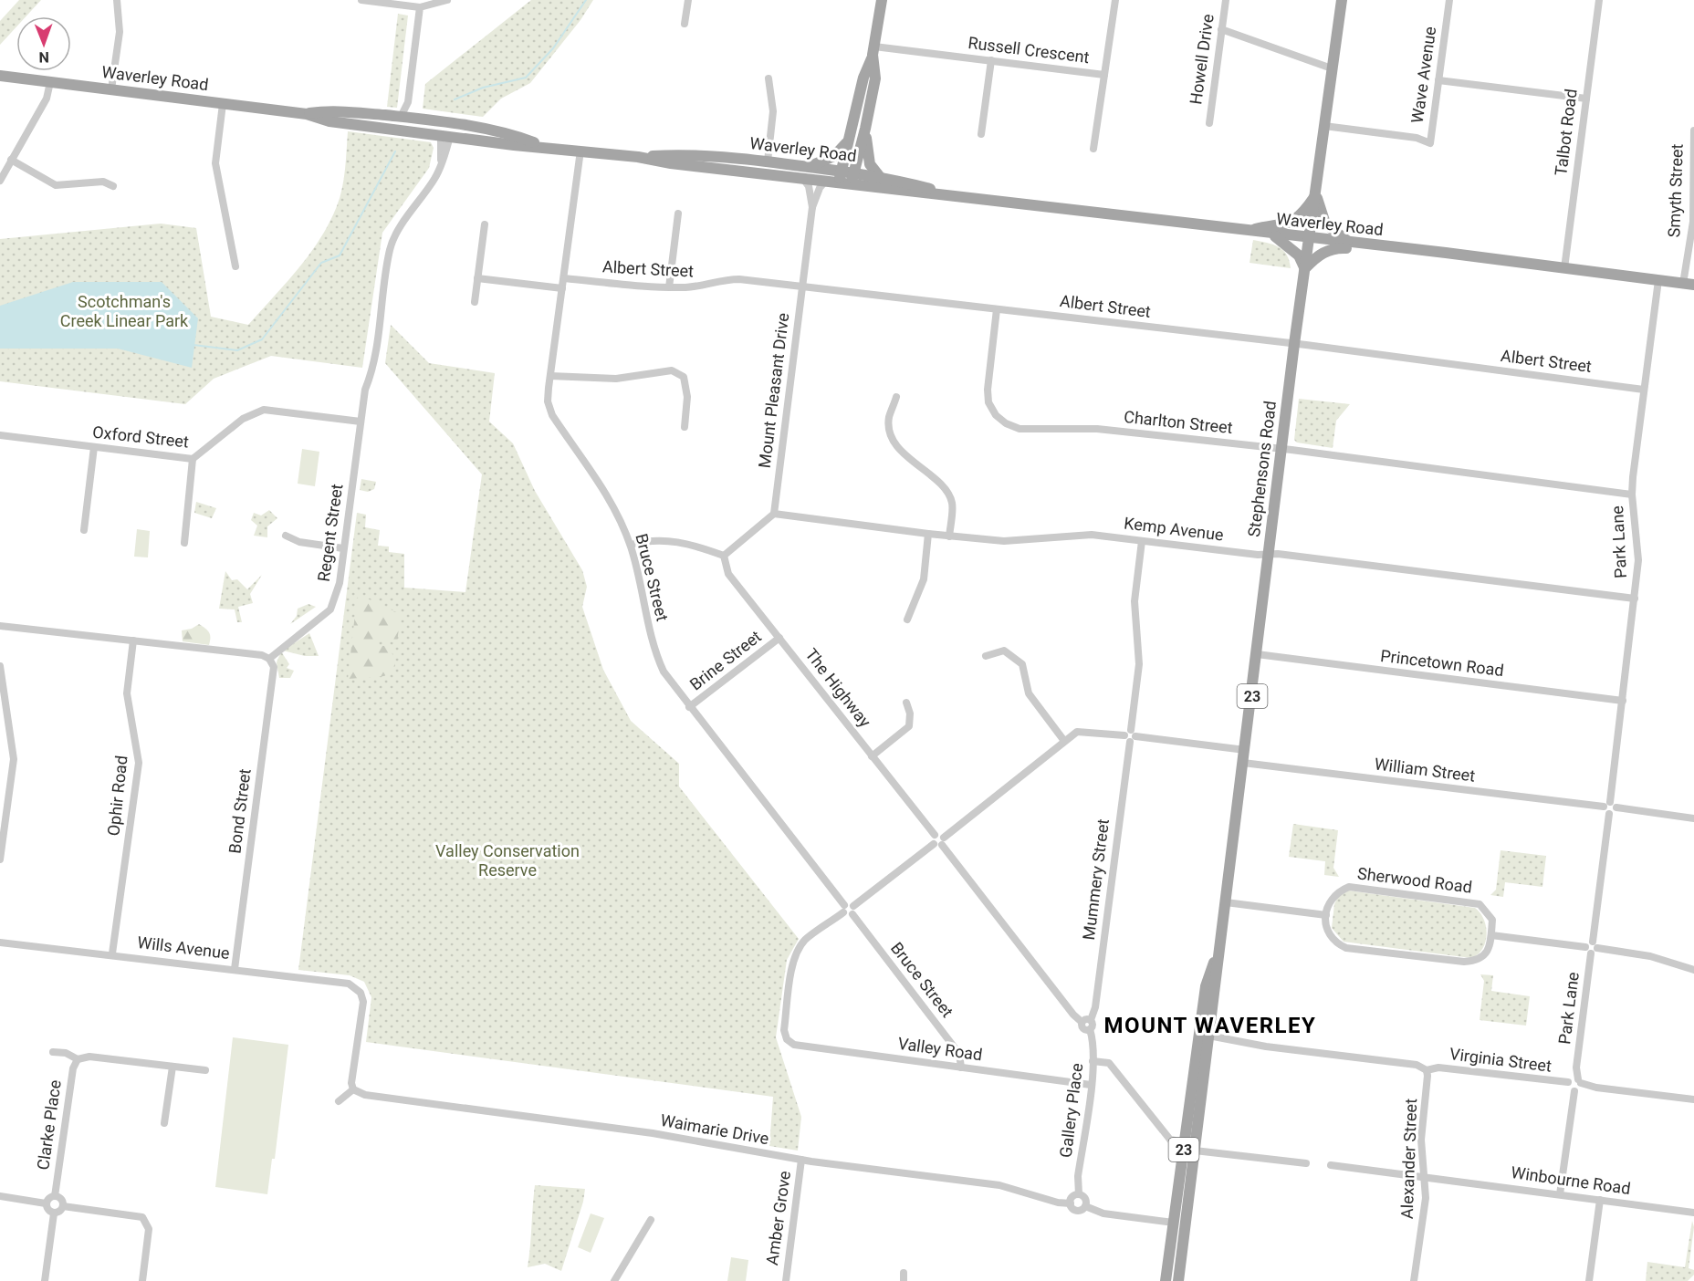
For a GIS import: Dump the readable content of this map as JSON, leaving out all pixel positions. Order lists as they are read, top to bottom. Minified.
{"streets":{"main road":["Waverley Road","Stephensons Road","23"],"street":["Russell Crescent","Howell Drive","Wave Avenue","Talbot Road","Smyth Street","Albert Street","Mount Pleasant Drive","Charlton Street","Oxford Street","Kemp Avenue","Regent Street","Park Lane","Bruce Street","Brine Street","Princetown Road","The Highway","William Street","Ophir Road","Bond Street","Mummery Street","Sherwood Road","Wills Avenue","Valley Road","Virginia Street","Gallery Place","Clarke Place","Waimarie Drive","Alexander Street","Winbourne Road","Amber Grove"]},"crossings":[["Wave Avenue","Stephensons Road"],["Waverley Road","Talbot Road"],["Waverley Road","Smyth Street"],["Waverley Road","Mount Pleasant Drive"],["Waverley Road","Stephensons Road"],["Waverley Road","Regent Street"],["Waverley Road","Park Lane"],["Waverley Road","Bruce Street"],["Albert Street","Mount Pleasant Drive"],["Albert Street","Charlton Street"],["Albert Street","Stephensons Road"],["Albert Street","Park Lane"],["Albert Street","Bruce Street"],["Mount Pleasant Drive","Kemp Avenue"],["Charlton Street","Stephensons Road"],["Charlton Street","Park Lane"],["Oxford Street","Regent Street"],["Stephensons Road","Kemp Avenue"],["Stephensons Road","Princetown Road"],["Stephensons Road","William Street"],["Stephensons Road","Virginia Street"],["Kemp Avenue","Park Lane"],["Kemp Avenue","Mummery Street"],["Regent Street","Bond Street"],["Park Lane","Princetown Road"],["Park Lane","William Street"],["Park Lane","Virginia Street"],["Park Lane","Winbourne Road"],["Bruce Street","Brine Street"],["Bruce Street","Valley Road"],["Brine Street","The Highway"],["Ophir Road","Wills Avenue"],["Bond Street","Wills Avenue"],["Mummery Street","Gallery Place"],["Wills Avenue","Waimarie Drive"],["Valley Road","Gallery Place"],["Virginia Street","Alexander Street"],["Gallery Place","Waimarie Drive"],["Waimarie Drive","Amber Grove"],["Alexander Street","Winbourne Road"]],"districts":["MOUNT WAVERLEY"],"parks":["Scotchman's Creek Linear Park","Valley Conservation Reserve"],"north":"bottom"}
